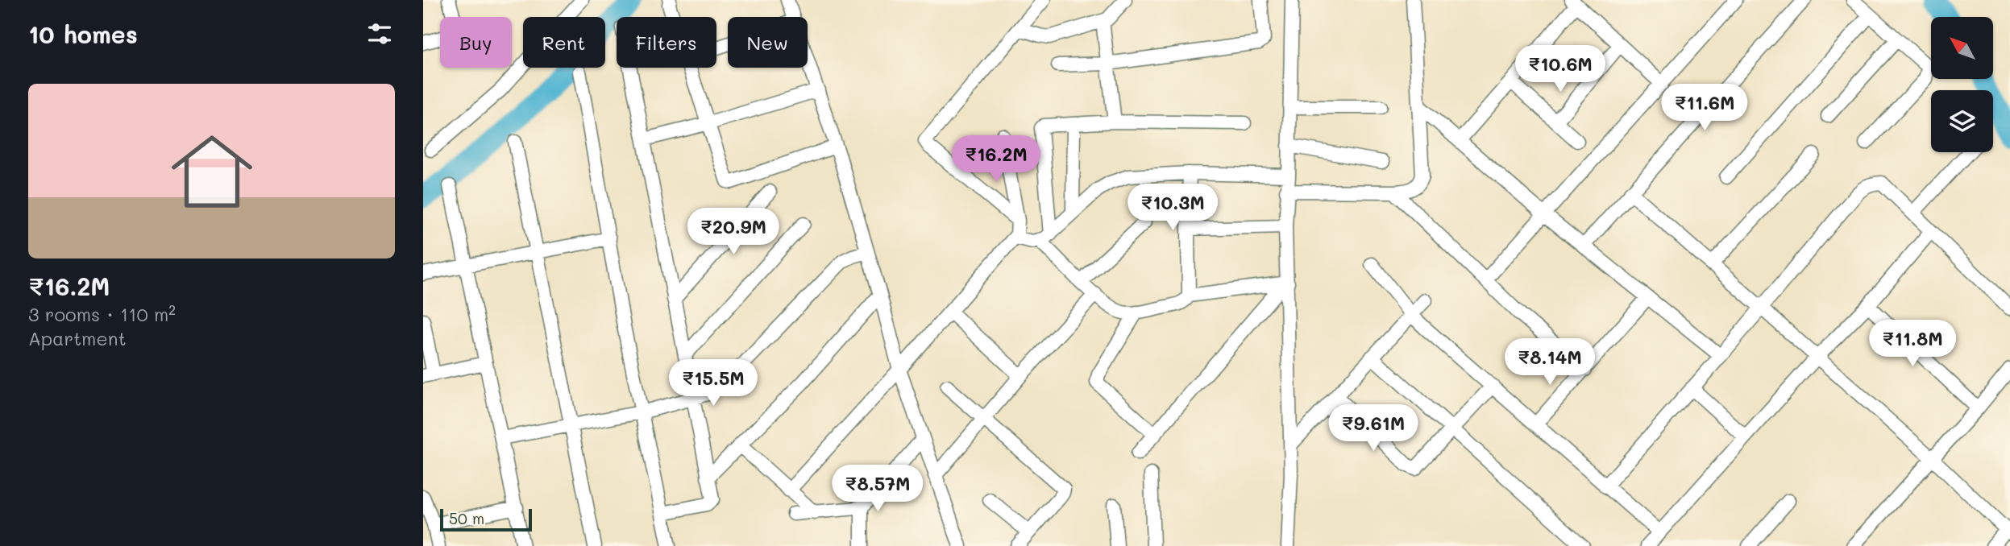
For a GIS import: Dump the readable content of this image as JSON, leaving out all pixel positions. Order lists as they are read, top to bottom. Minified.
{"scale_bar":"50 m","north":"top left","page":{"heading":"10 homes","chip":["Buy","Rent","Filters","New"],"price":["₹10.6M","₹11.6M","₹16.2M","₹10.3M","₹20.9M","₹11.8M","₹8.14M","₹15.5M","₹9.61M","₹8.57M"],"list":[{"name":"₹16.2M","note":"3 rooms · 110 m² · Apartment"}],"scale":"50 m"}}
